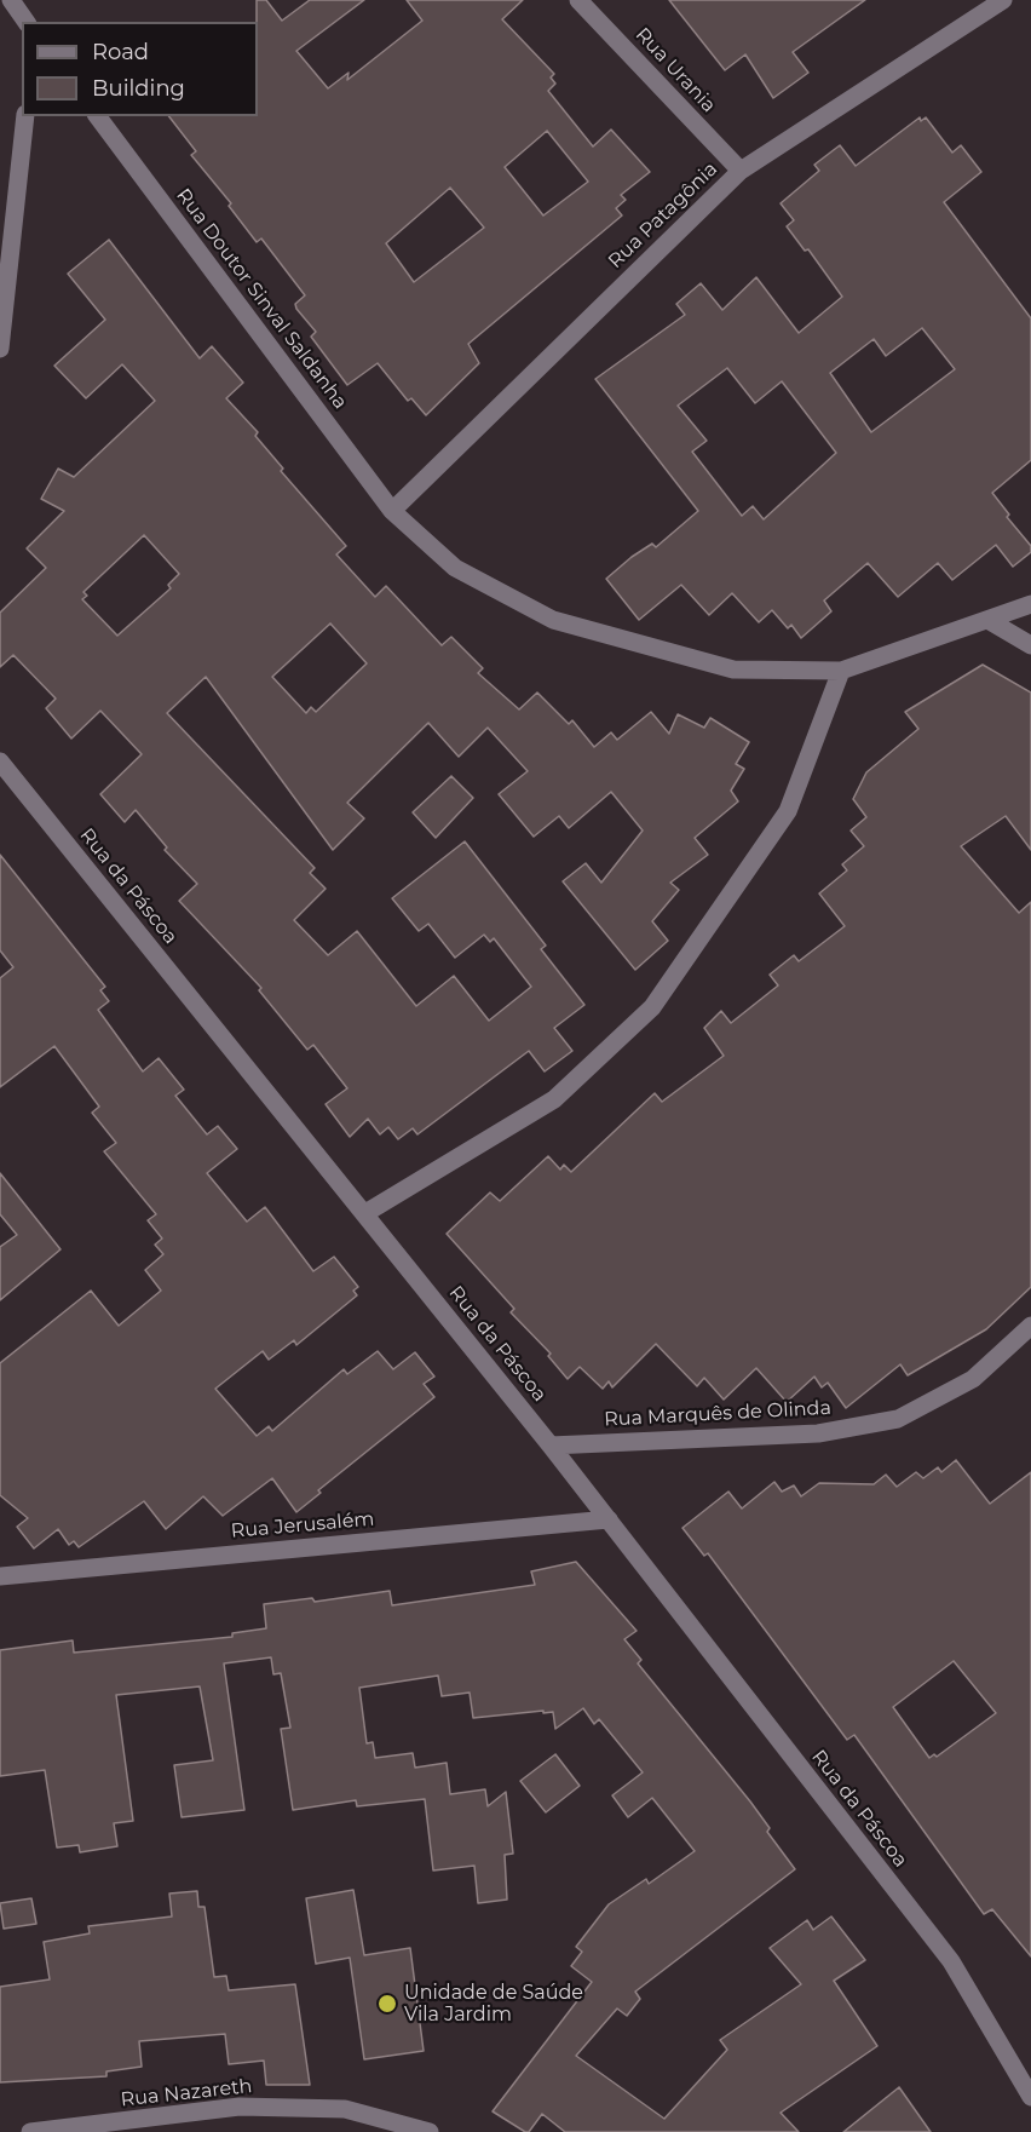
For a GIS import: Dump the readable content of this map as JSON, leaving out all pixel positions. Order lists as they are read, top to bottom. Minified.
{"streets":{"street":["Rua Urania","Rua Patagônia","Rua Doutor Sinval Saldanha","Rua da Páscoa","Rua Marquês de Olinda","Rua Jerusalém","Rua Nazareth"]},"crossings":[["Rua Urania","Rua Patagônia"],["Rua Patagônia","Rua Doutor Sinval Saldanha"],["Rua da Páscoa","Rua Marquês de Olinda"],["Rua da Páscoa","Rua Jerusalém"]],"places":["Unidade de Saúde Vila Jardim"],"legend":["Road","Building"]}
